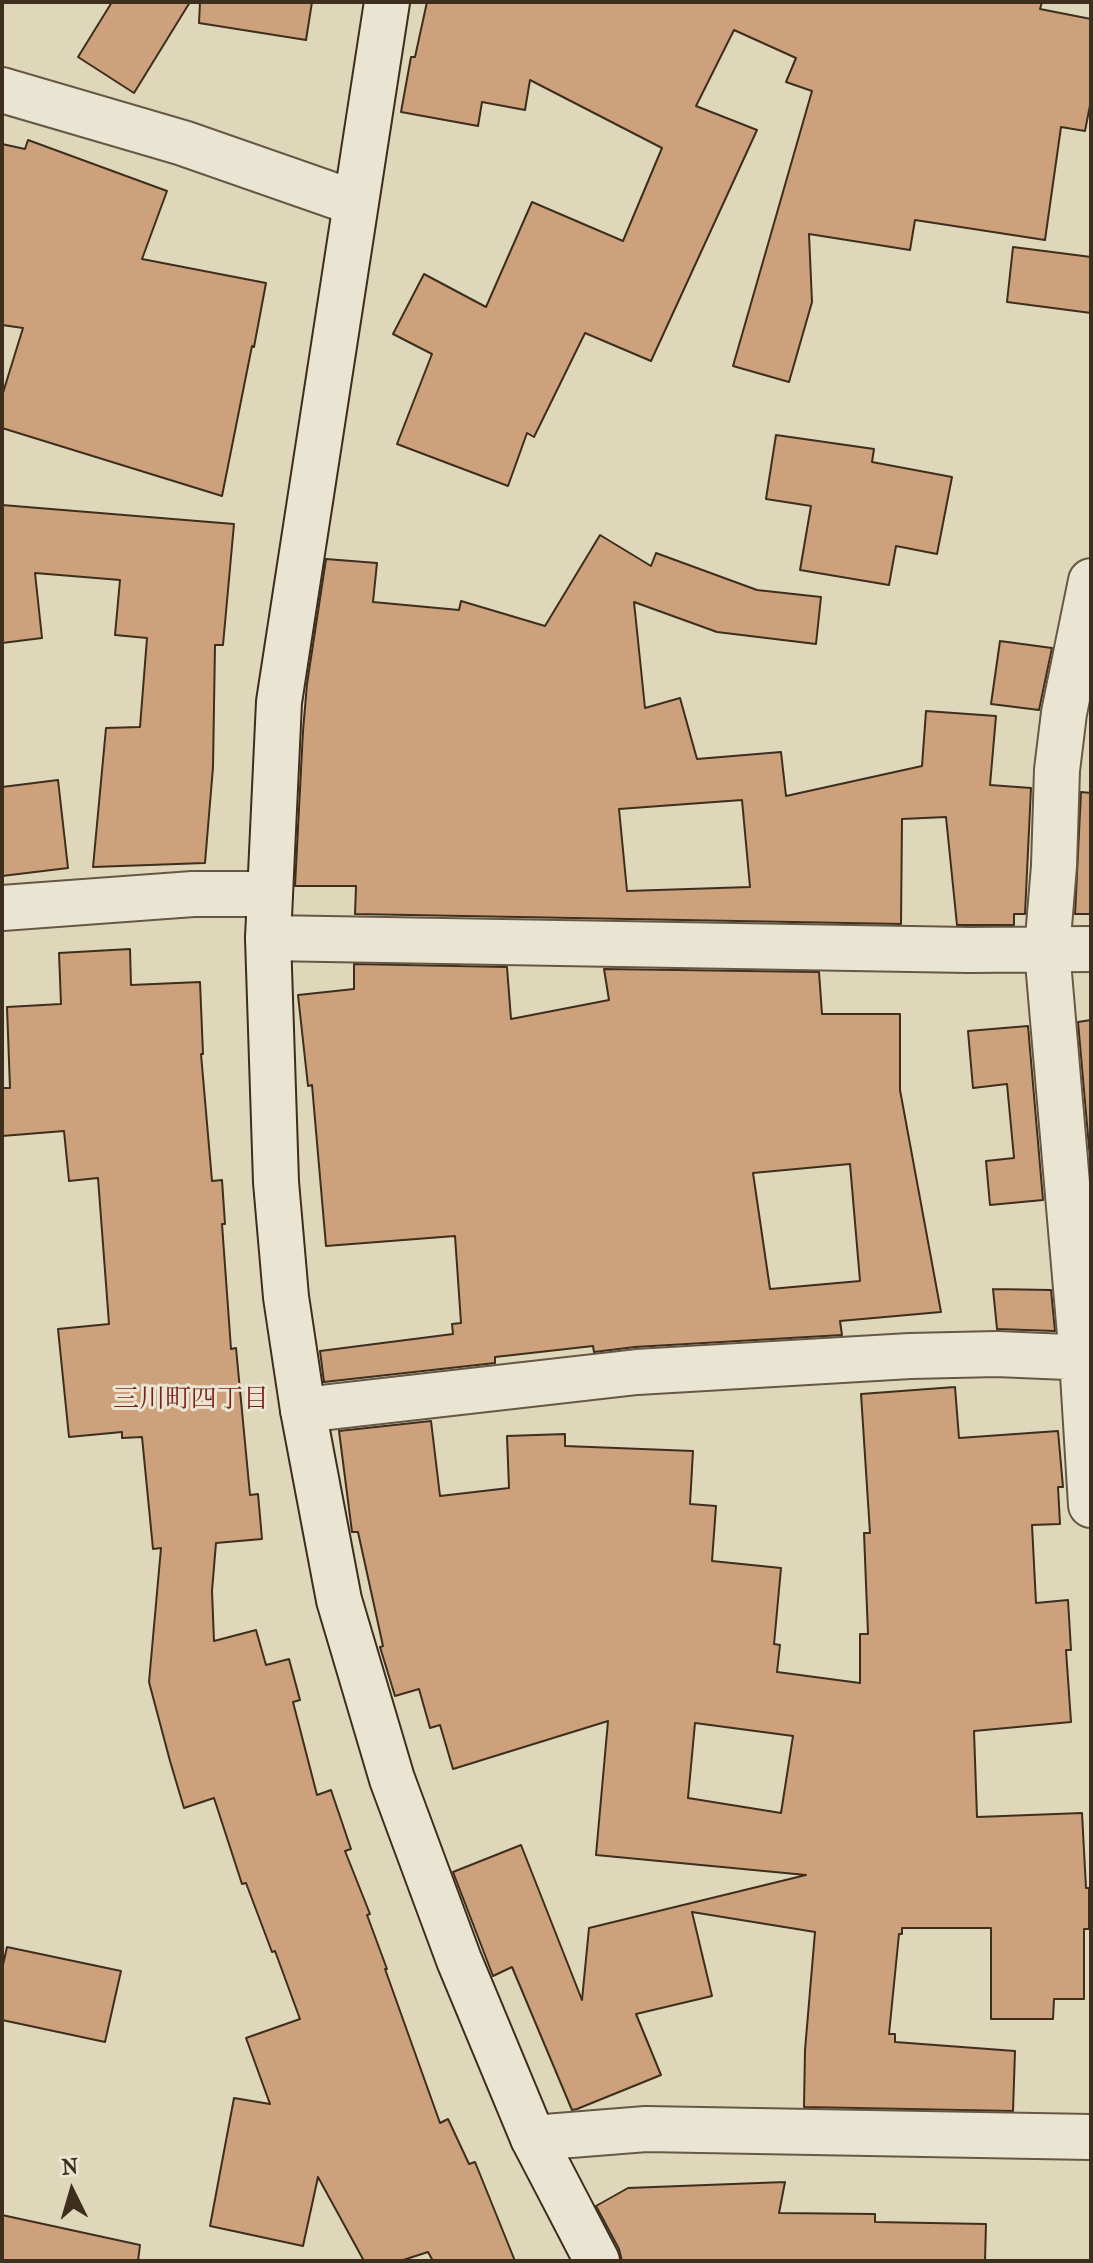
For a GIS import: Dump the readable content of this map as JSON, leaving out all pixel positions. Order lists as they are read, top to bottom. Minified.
{"districts":["三川町四丁目"],"north":"top"}
